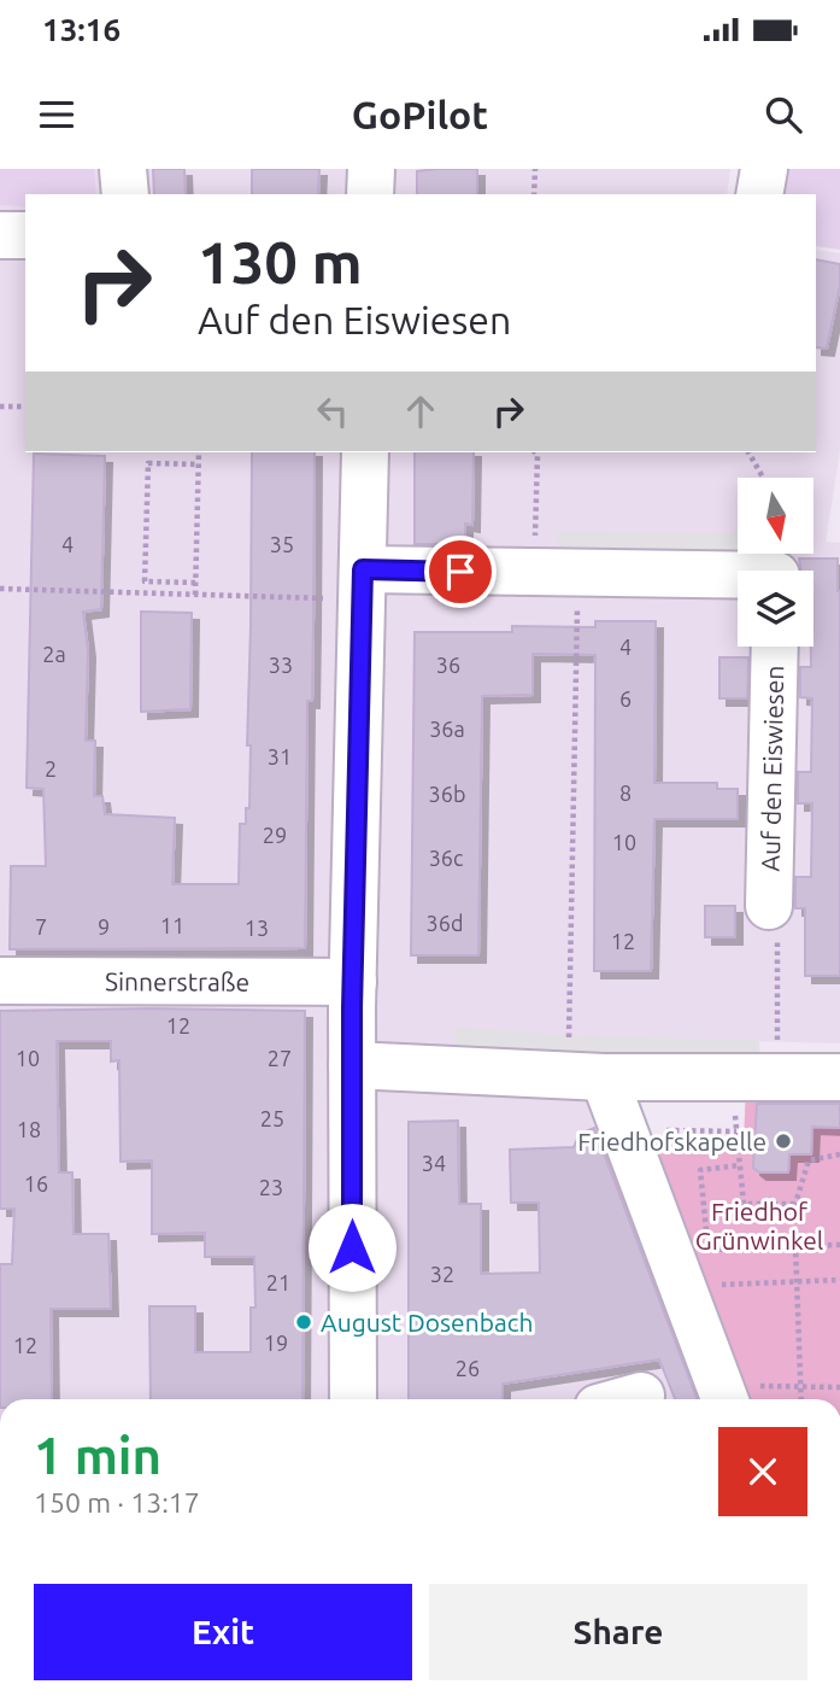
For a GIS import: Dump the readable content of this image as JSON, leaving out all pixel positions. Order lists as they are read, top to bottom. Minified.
{"streets":{"street":["Auf den Eiswiesen","Sinnerstraße"]},"parks":["Friedhof Grünwinkel"],"places":["Friedhofskapelle","August Dosenbach"],"house_numbers":["4","35","4","2a","33","36","6","36a","31","2","8","36b","29","10","36c","36d","11","7","9","13","12","12","10","27","25","18","34","16","23","32","21","19","12","26"],"north":"bottom","page":{"status":"13:16","header":"GoPilot","turn":["130 m","Auf den Eiswiesen"],"heading":["1 min","150 m · 13:17"],"buttons":["Exit","Share"]}}
